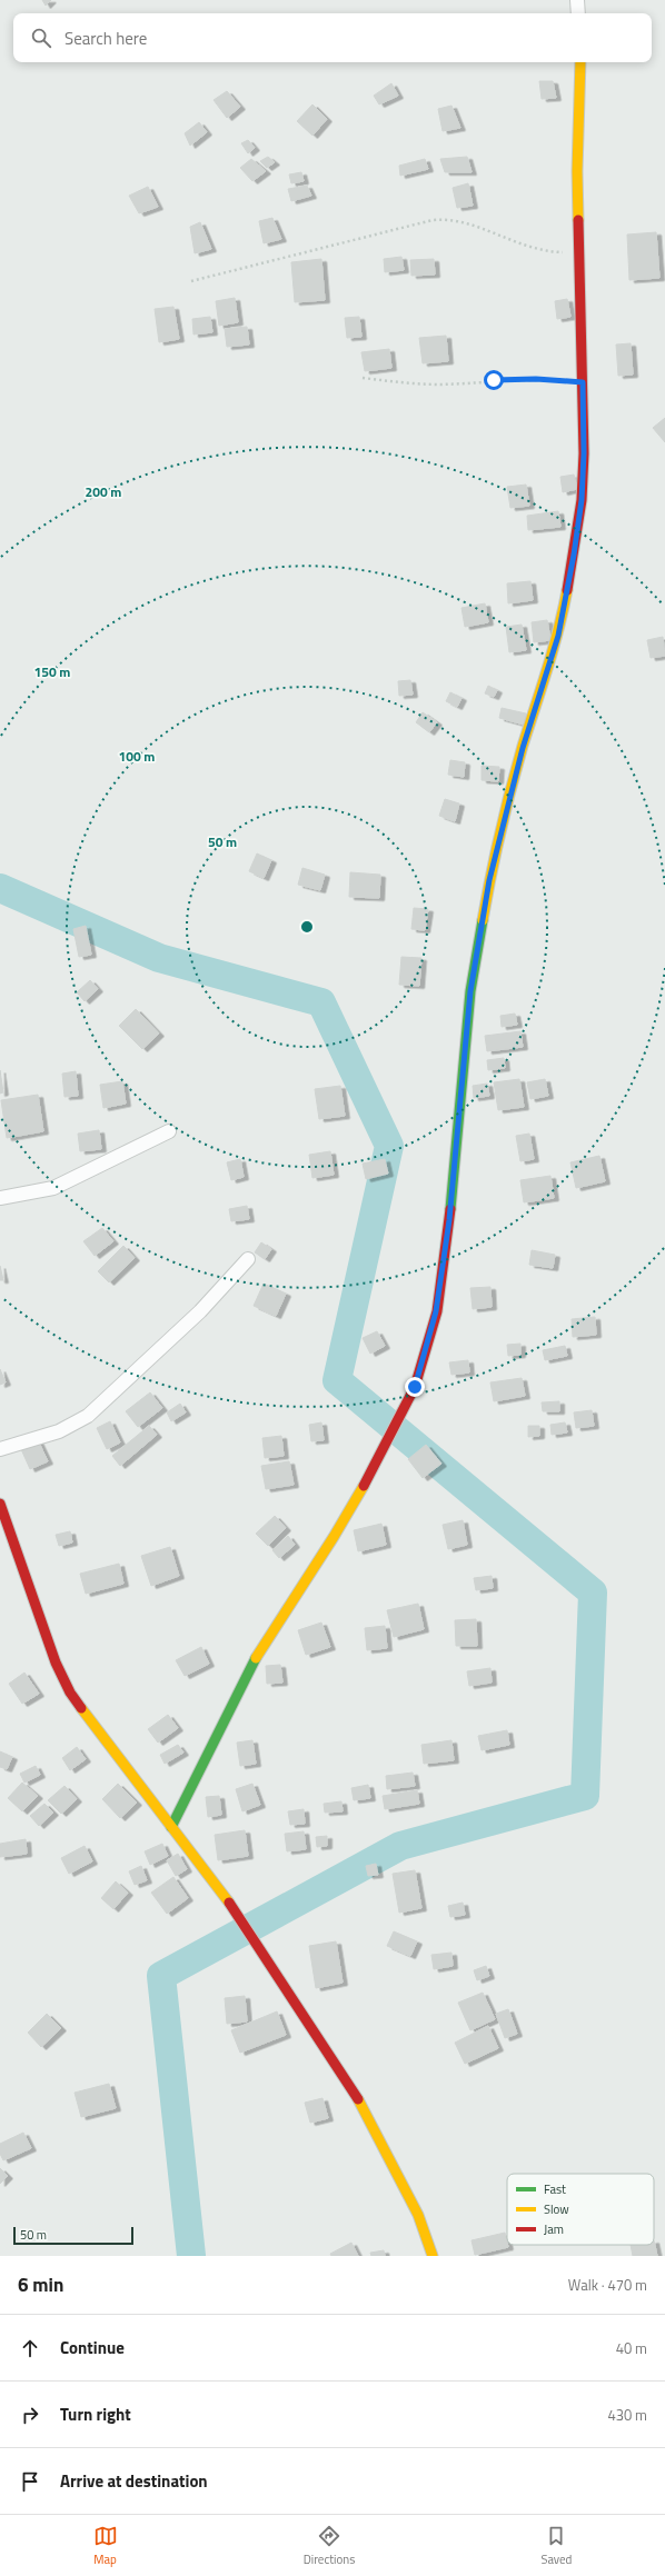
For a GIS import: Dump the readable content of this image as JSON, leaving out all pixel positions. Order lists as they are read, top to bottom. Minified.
{"legend":["Fast","Slow","Jam"],"scale_bar":"50 m","page":{"search":"Search here","scale":"50 m","heading":["6 min","Walk · 470 m"],"list":[["Continue","40 m"],["Turn right","430 m"],"Arrive at destination"],"nav":["Map","Directions","Saved"]},"rings":["200 m","150 m","100 m","50 m"]}
